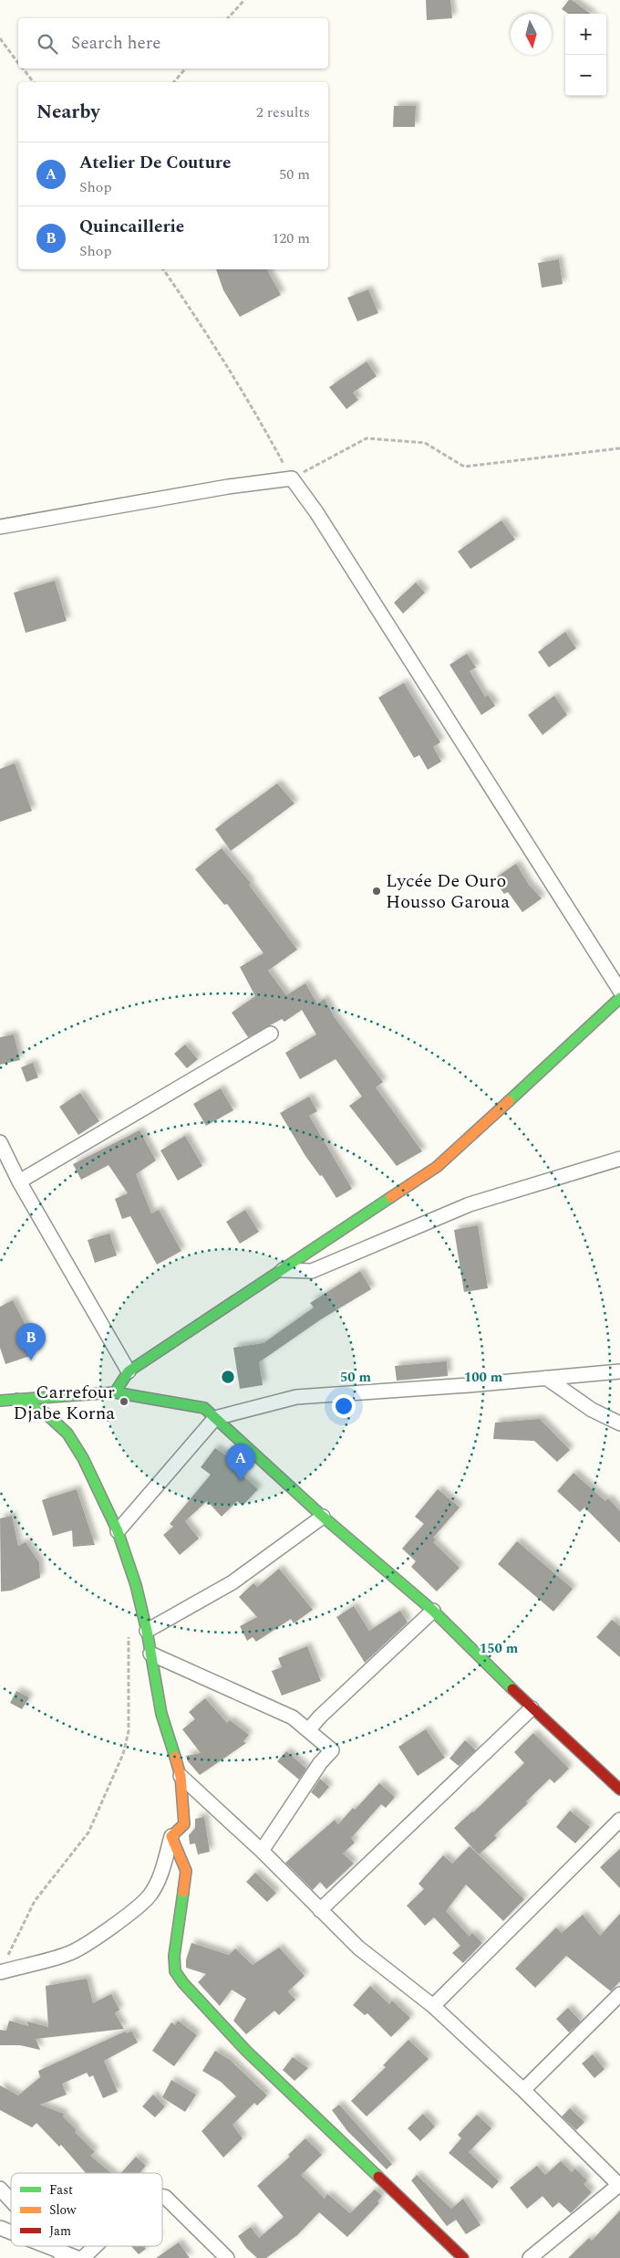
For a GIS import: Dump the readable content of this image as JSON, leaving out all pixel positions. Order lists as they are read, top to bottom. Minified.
{"places":["Lycée De Ouro Housso Garoua","Carrefour Djabe Korna"],"legend":["Fast","Slow","Jam"],"north":"bottom","page":{"map_buttons":["+","−"],"search":"Search here","heading":["Nearby","2 results"],"list":[{"mark":"A","name":"Atelier De Couture","note":"Shop","value":"50 m"},{"mark":"B","name":"Quincaillerie","note":"Shop","value":"120 m"}],"pins":["B","A"]},"rings":["50 m","100 m","150 m"]}
